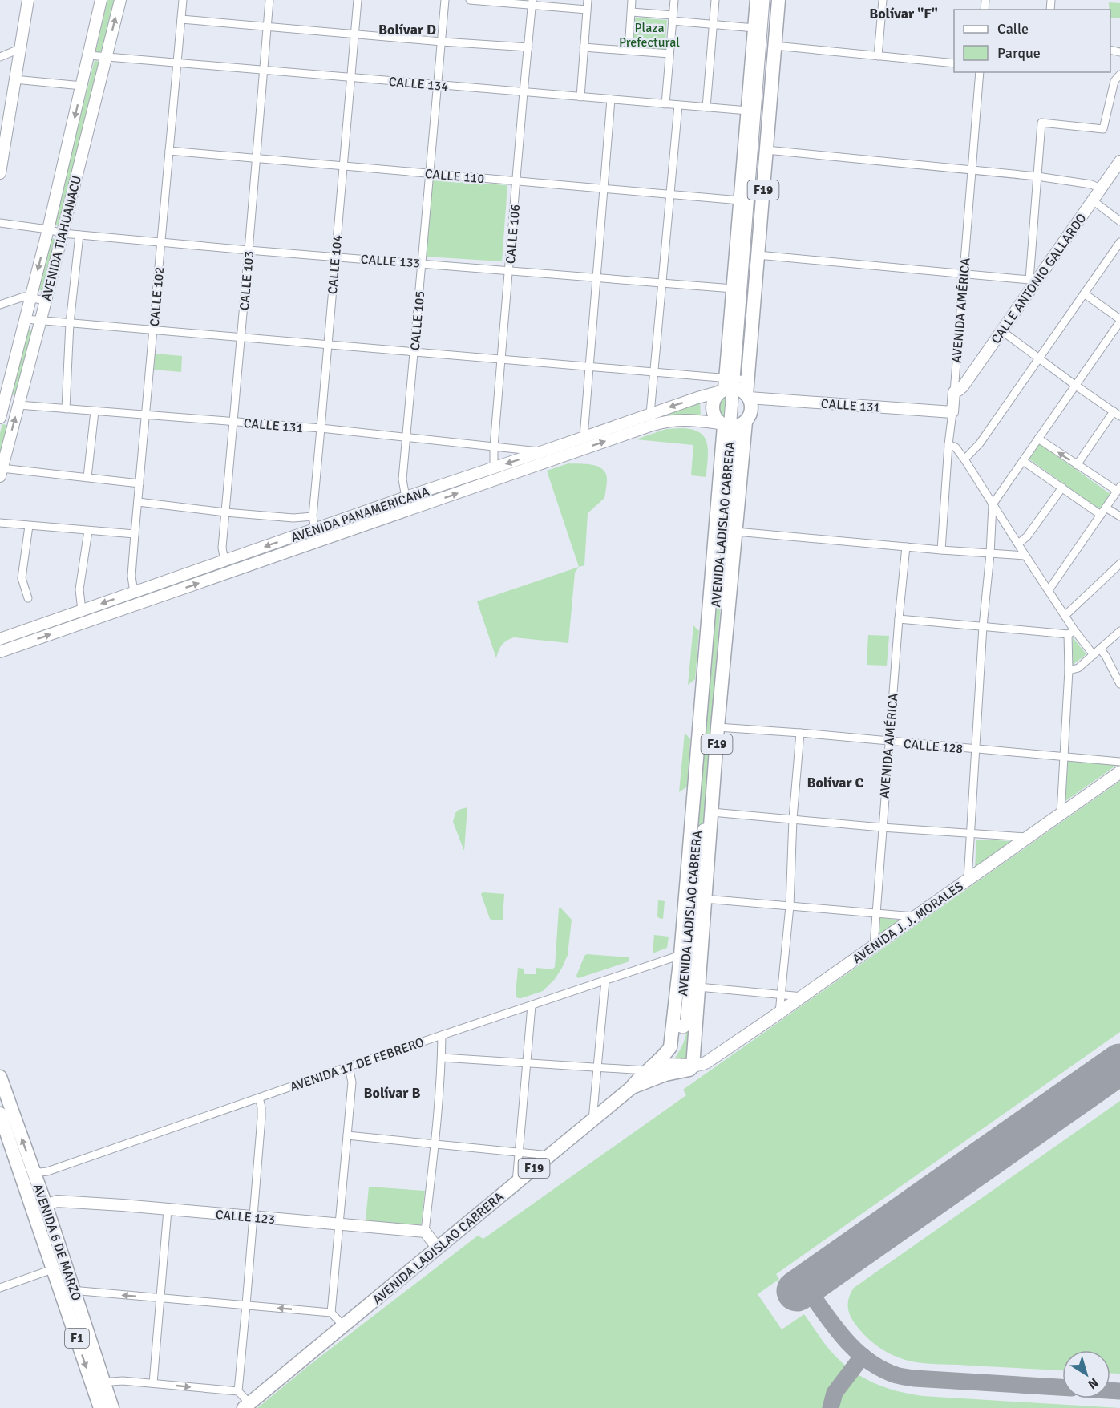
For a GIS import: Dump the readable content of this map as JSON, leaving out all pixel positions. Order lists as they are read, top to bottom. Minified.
{"streets":{"highway":["F19","AVENIDA LADISLAO CABRERA","AVENIDA 6 DE MARZO","F1"],"main road":["AVENIDA TIAHUANACU","CALLE ANTONIO GALLARDO","AVENIDA AMÉRICA","CALLE 131","AVENIDA PANAMERICANA","AVENIDA J. J. MORALES","CALLE 123"],"street":["CALLE 134","CALLE 110","CALLE 106","CALLE 133","CALLE 104","CALLE 103","CALLE 102","CALLE 105","CALLE 128","AVENIDA 17 DE FEBRERO"]},"crossings":[["CALLE 134","CALLE 106"],["CALLE 134","AVENIDA TIAHUANACU"],["CALLE 134","CALLE 104"],["CALLE 134","CALLE 103"],["CALLE 134","CALLE 102"],["CALLE 134","CALLE 105"],["CALLE 134","AVENIDA LADISLAO CABRERA"],["CALLE 110","CALLE 106"],["CALLE 110","CALLE 104"],["CALLE 110","CALLE 103"],["CALLE 110","CALLE 102"],["CALLE 110","CALLE 105"],["CALLE 110","AVENIDA LADISLAO CABRERA"],["F19","CALLE 131"],["F19","AVENIDA PANAMERICANA"],["F19","AVENIDA LADISLAO CABRERA"],["CALLE 106","CALLE 133"],["CALLE 106","CALLE 131"],["CALLE 106","AVENIDA PANAMERICANA"],["AVENIDA TIAHUANACU","CALLE 133"],["AVENIDA TIAHUANACU","CALLE 131"],["CALLE 133","CALLE 104"],["CALLE 133","CALLE 103"],["CALLE 133","CALLE 102"],["CALLE 133","CALLE 105"],["CALLE 133","AVENIDA LADISLAO CABRERA"],["CALLE 104","CALLE 131"],["CALLE 104","AVENIDA PANAMERICANA"],["CALLE ANTONIO GALLARDO","AVENIDA AMÉRICA"],["CALLE 103","CALLE 131"],["CALLE 103","AVENIDA PANAMERICANA"],["CALLE 102","CALLE 131"],["CALLE 102","AVENIDA PANAMERICANA"],["AVENIDA AMÉRICA","CALLE 131"],["AVENIDA AMÉRICA","CALLE 128"],["AVENIDA AMÉRICA","AVENIDA J. J. MORALES"],["CALLE 105","CALLE 131"],["CALLE 105","AVENIDA PANAMERICANA"],["CALLE 131","AVENIDA PANAMERICANA"],["CALLE 131","AVENIDA LADISLAO CABRERA"],["AVENIDA PANAMERICANA","AVENIDA LADISLAO CABRERA"],["AVENIDA LADISLAO CABRERA","CALLE 128"],["AVENIDA LADISLAO CABRERA","AVENIDA J. J. MORALES"],["AVENIDA LADISLAO CABRERA","AVENIDA 17 DE FEBRERO"],["AVENIDA 17 DE FEBRERO","AVENIDA 6 DE MARZO"],["CALLE 123","AVENIDA 6 DE MARZO"]],"districts":["Bolívar \"F\"","Bolívar D","Bolívar C","Bolívar B"],"parks":["Plaza Prefectural"],"legend":["Calle","Parque"],"north":"bottom right"}
